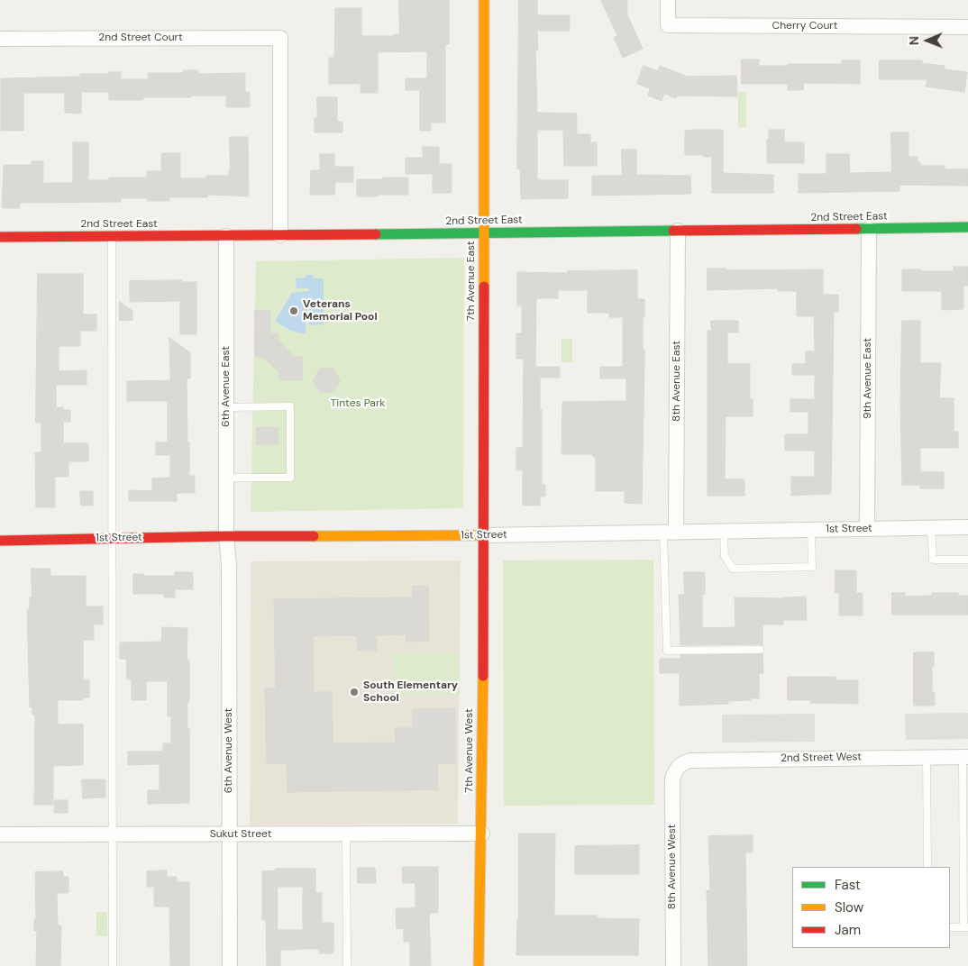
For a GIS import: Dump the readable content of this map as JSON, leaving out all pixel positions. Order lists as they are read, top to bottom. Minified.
{"streets":{"street":["Cherry Court","2nd Street Court","2nd Street East","7th Avenue East","9th Avenue East","8th Avenue East","6th Avenue East","1st Street","6th Avenue West","7th Avenue West","2nd Street West","Sukut Street","8th Avenue West"]},"crossings":[["2nd Street Court","2nd Street East"],["2nd Street East","7th Avenue East"],["2nd Street East","9th Avenue East"],["2nd Street East","8th Avenue East"],["2nd Street East","6th Avenue East"],["7th Avenue East","1st Street"],["7th Avenue East","7th Avenue West"],["9th Avenue East","1st Street"],["8th Avenue East","1st Street"],["6th Avenue East","1st Street"],["6th Avenue East","6th Avenue West"],["1st Street","6th Avenue West"],["1st Street","7th Avenue West"],["6th Avenue West","Sukut Street"],["7th Avenue West","Sukut Street"],["2nd Street West","8th Avenue West"]],"parks":["Tintes Park"],"places":["Veterans Memorial Pool","South Elementary School"],"legend":["Fast","Slow","Jam"],"north":"left"}
